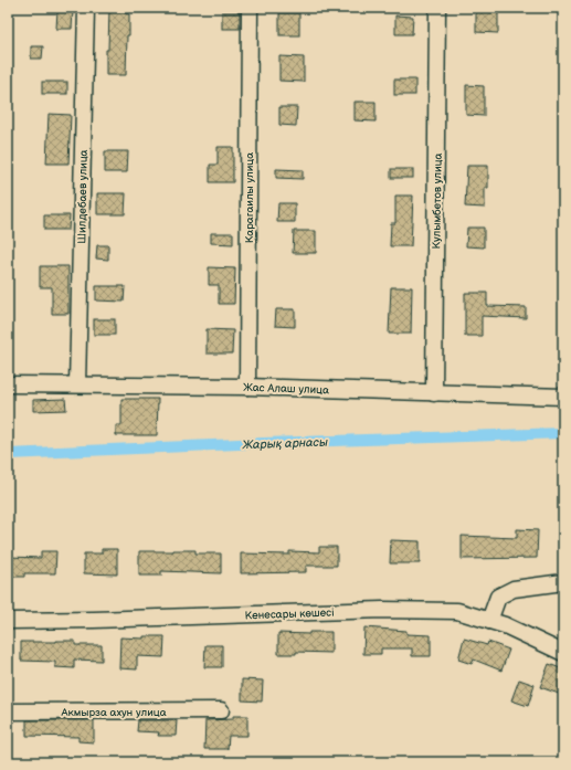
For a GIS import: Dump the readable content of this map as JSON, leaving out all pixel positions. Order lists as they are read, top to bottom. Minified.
{"streets":{"street":["Шилдебаев улица","Карагаилы улица","Кулымбетов улица","Жас Алаш улица","Кенесары көшесі","Акмырза ахун улица"]},"crossings":[["Шилдебаев улица","Жас Алаш улица"],["Карагаилы улица","Жас Алаш улица"],["Кулымбетов улица","Жас Алаш улица"]],"water":["Жарық арнасы"]}
